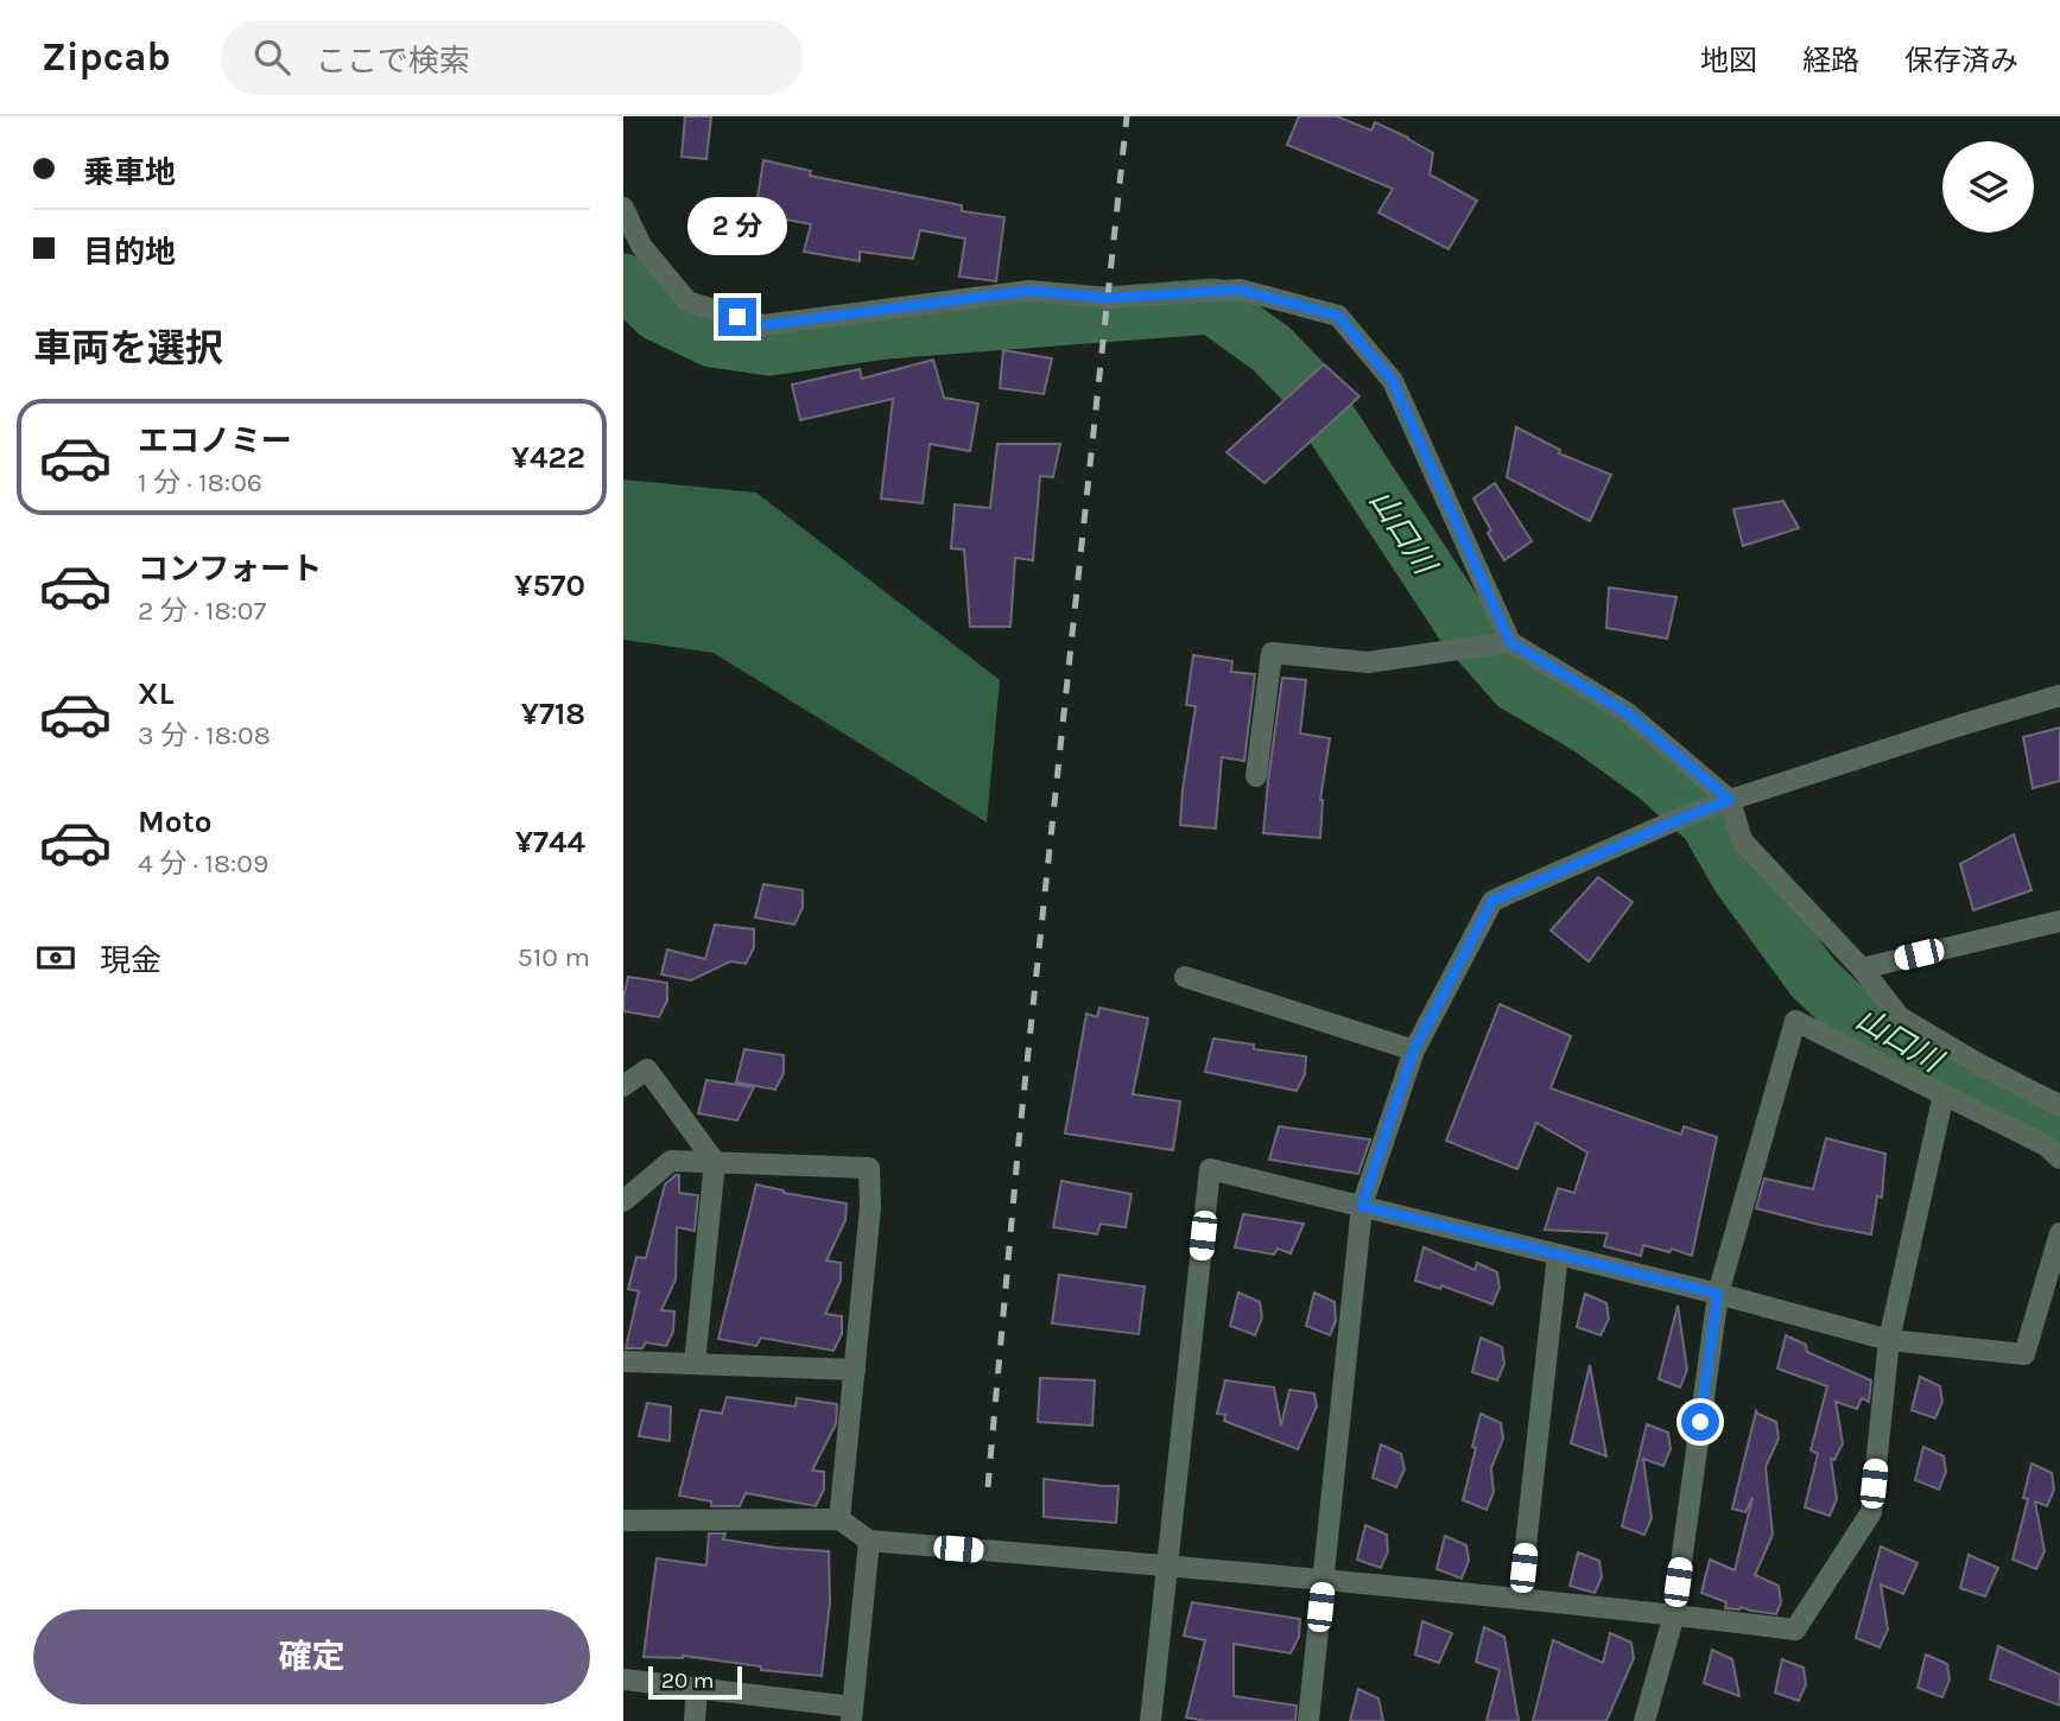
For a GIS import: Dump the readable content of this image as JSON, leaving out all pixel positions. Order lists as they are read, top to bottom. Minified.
{"water":["山口川"],"scale_bar":"20 m","page":{"header":"Zipcab","search":"ここで検索","nav":["地図","経路","保存済み"],"banner":["乗車地","目的地"],"bubble":"2 分","heading":"車両を選択","list":[{"name":"エコノミー","note":"1 分 · 18:06","value":"¥422"},{"name":"コンフォート","note":"2 分 · 18:07","value":"¥570"},{"name":"XL","note":"3 分 · 18:08","value":"¥718"},{"name":"Moto","note":"4 分 · 18:09","value":"¥744"}],"pay":["現金","510 m"],"buttons":"確定","scale":"20 m"}}
